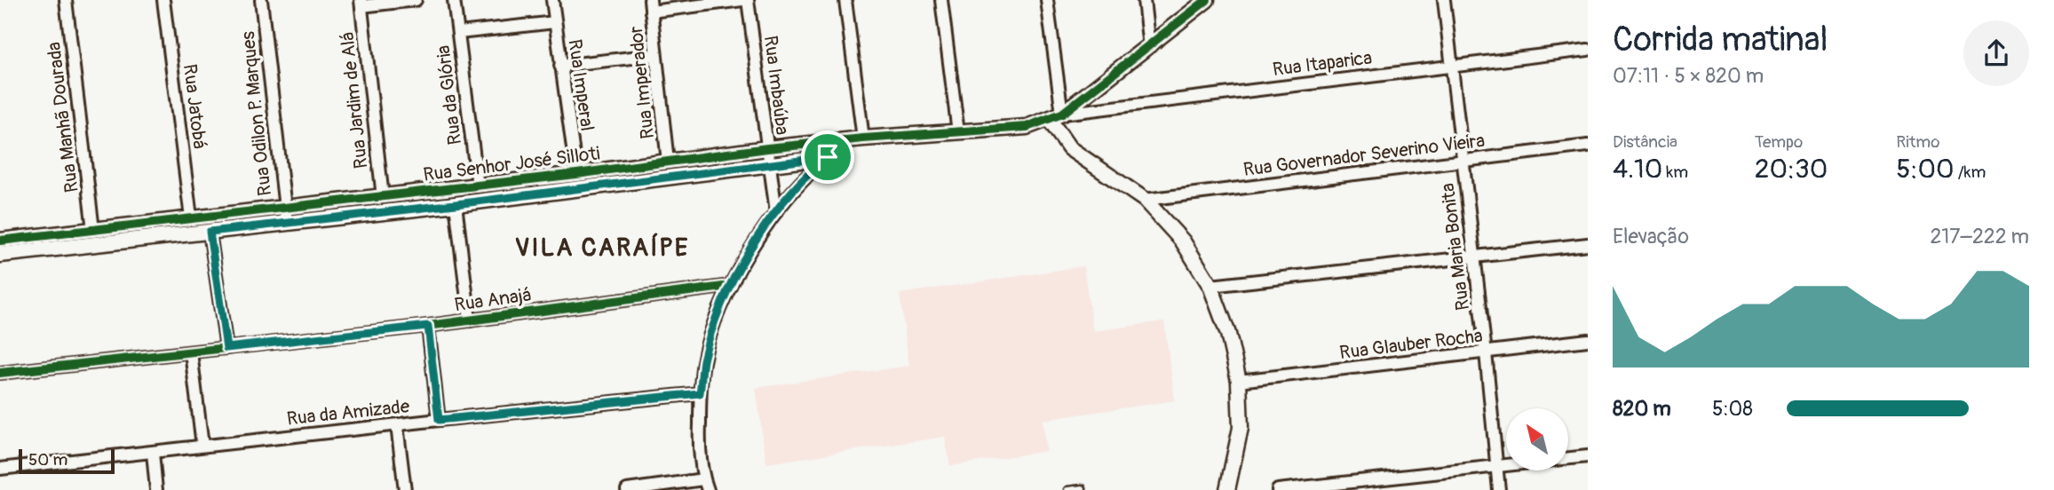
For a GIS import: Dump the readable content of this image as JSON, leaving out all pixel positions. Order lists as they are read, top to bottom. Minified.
{"streets":{"street":["Rua Itaparica","Rua Imperador","Rua Imperal","Rua Imbaúba","Rua da Glória","Rua Jardim de Alá","Rua Jatobá","Rua Odilon P. Marques","Rua Manhã Dourada","Rua Governador Severino Vieira","Rua Senhor José Silloti","Rua Maria Bonita","Rua Anajá","Rua Glauber Rocha","Rua da Amizade"]},"crossings":[["Rua Itaparica","Rua Senhor José Silloti"],["Rua Itaparica","Rua Maria Bonita"],["Rua Imperador","Rua Senhor José Silloti"],["Rua Imperal","Rua Senhor José Silloti"],["Rua Imbaúba","Rua Senhor José Silloti"],["Rua da Glória","Rua Senhor José Silloti"],["Rua Jardim de Alá","Rua Senhor José Silloti"],["Rua Jatobá","Rua Senhor José Silloti"],["Rua Odilon P. Marques","Rua Senhor José Silloti"],["Rua Manhã Dourada","Rua Senhor José Silloti"],["Rua Governador Severino Vieira","Rua Maria Bonita"],["Rua Maria Bonita","Rua Glauber Rocha"]],"districts":["VILA CARAÍPE"],"scale_bar":"50 m","north":"top left","page":{"heading":["Corrida matinal","07:11 · 5 × 820 m"],"stats":[["Distância","4.10 km"],["Tempo","20:30"],["Ritmo","5:00 /km"]],"chart":["Elevação","217–222 m"],"list":[{"name":"820 m","note":"5:08"}],"scale":"50 m"}}
